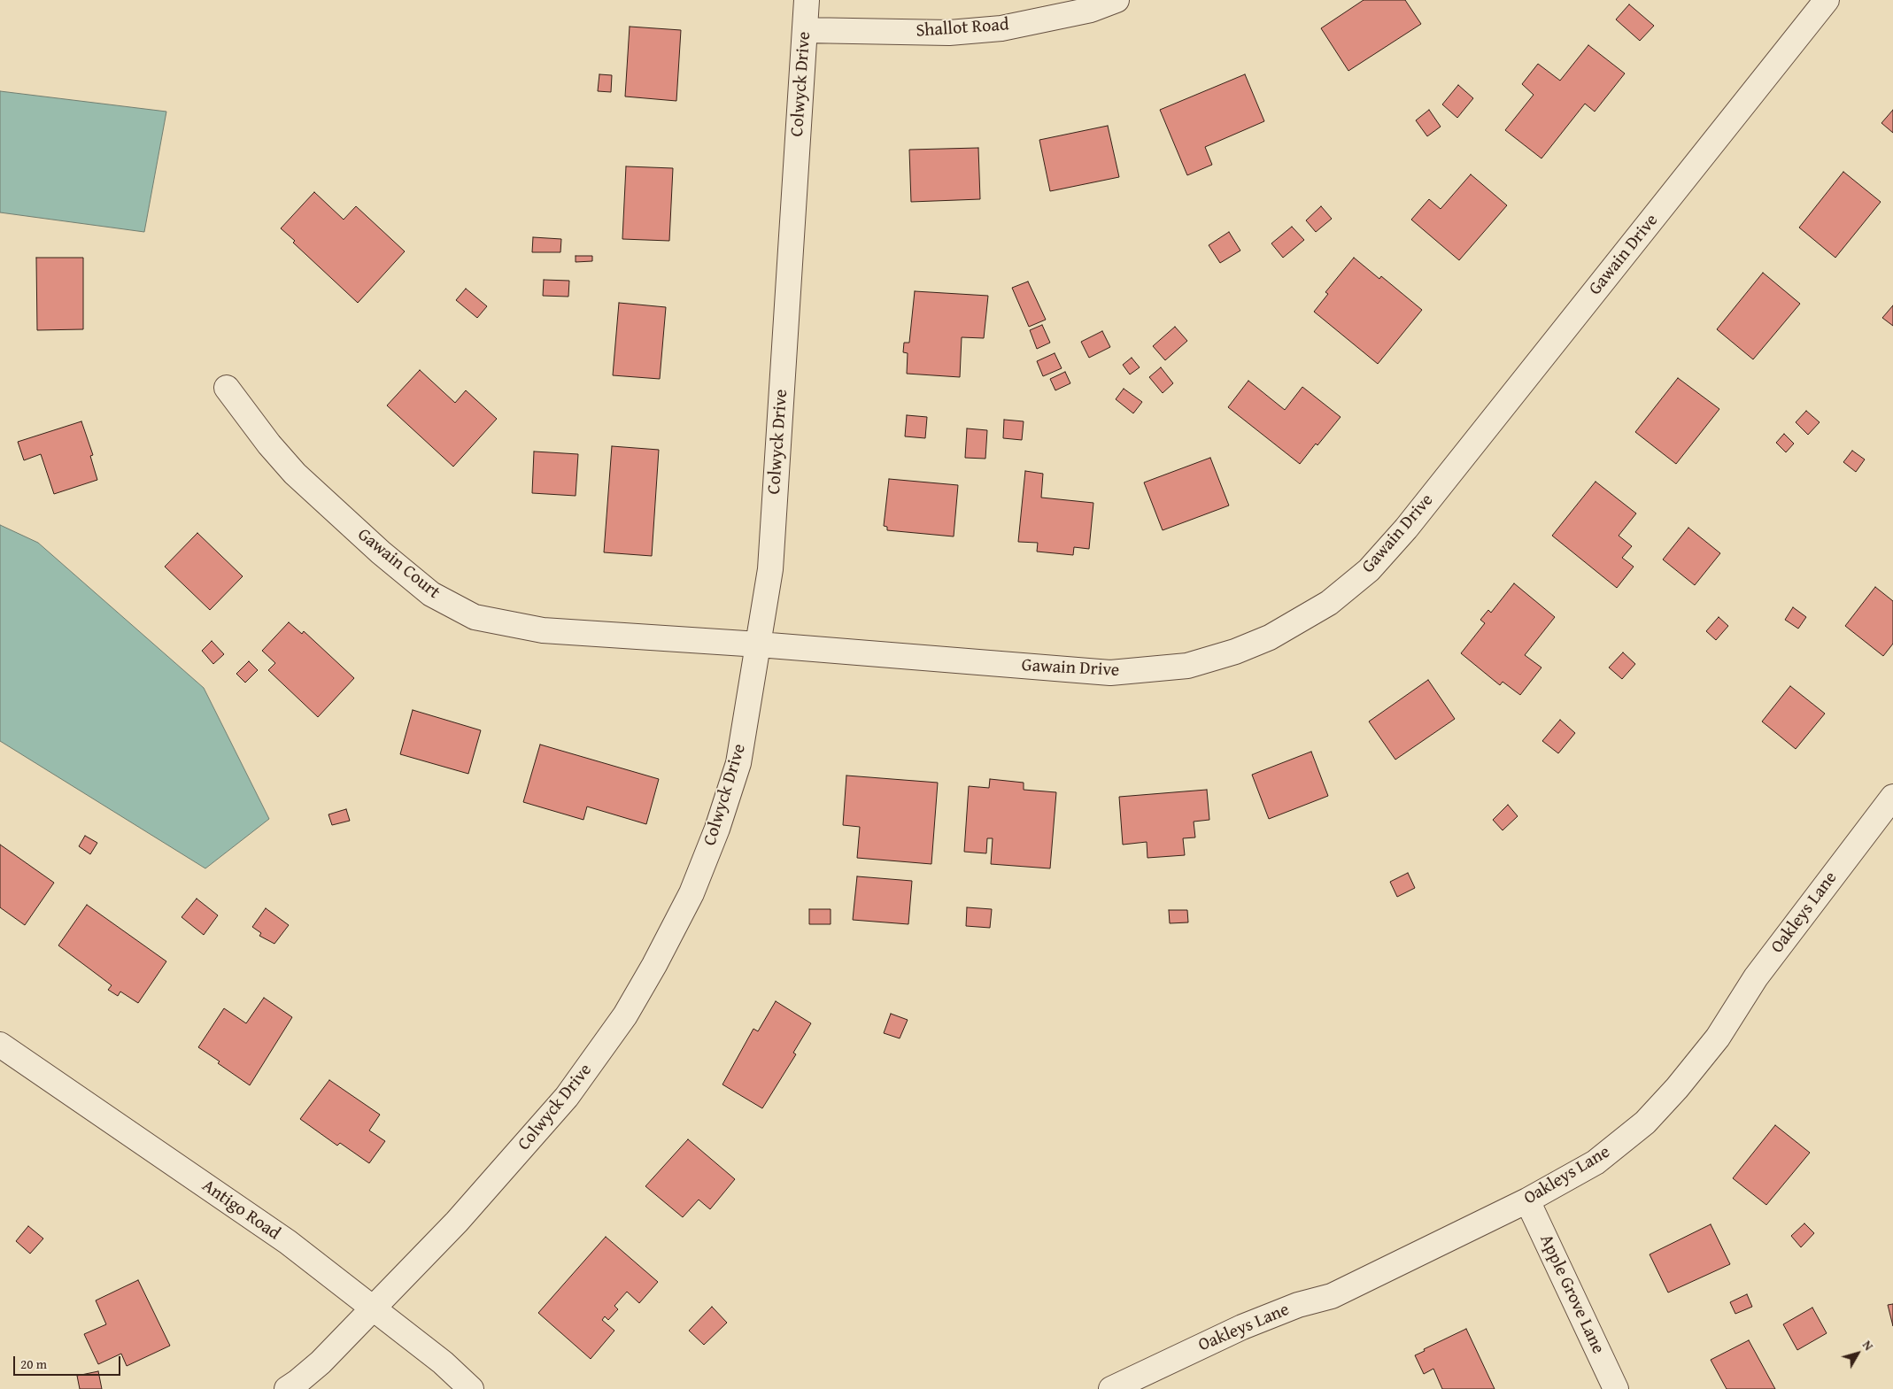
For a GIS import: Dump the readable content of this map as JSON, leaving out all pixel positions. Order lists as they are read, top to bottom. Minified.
{"streets":{"street":["Shallot Road","Colwyck Drive","Gawain Drive","Gawain Court","Oakleys Lane","Antigo Road","Apple Grove Lane"]},"crossings":[["Shallot Road","Colwyck Drive"],["Colwyck Drive","Gawain Drive"],["Colwyck Drive","Gawain Court"],["Colwyck Drive","Antigo Road"],["Gawain Drive","Gawain Court"],["Oakleys Lane","Apple Grove Lane"]],"scale_bar":"20 m","north":"top right"}
